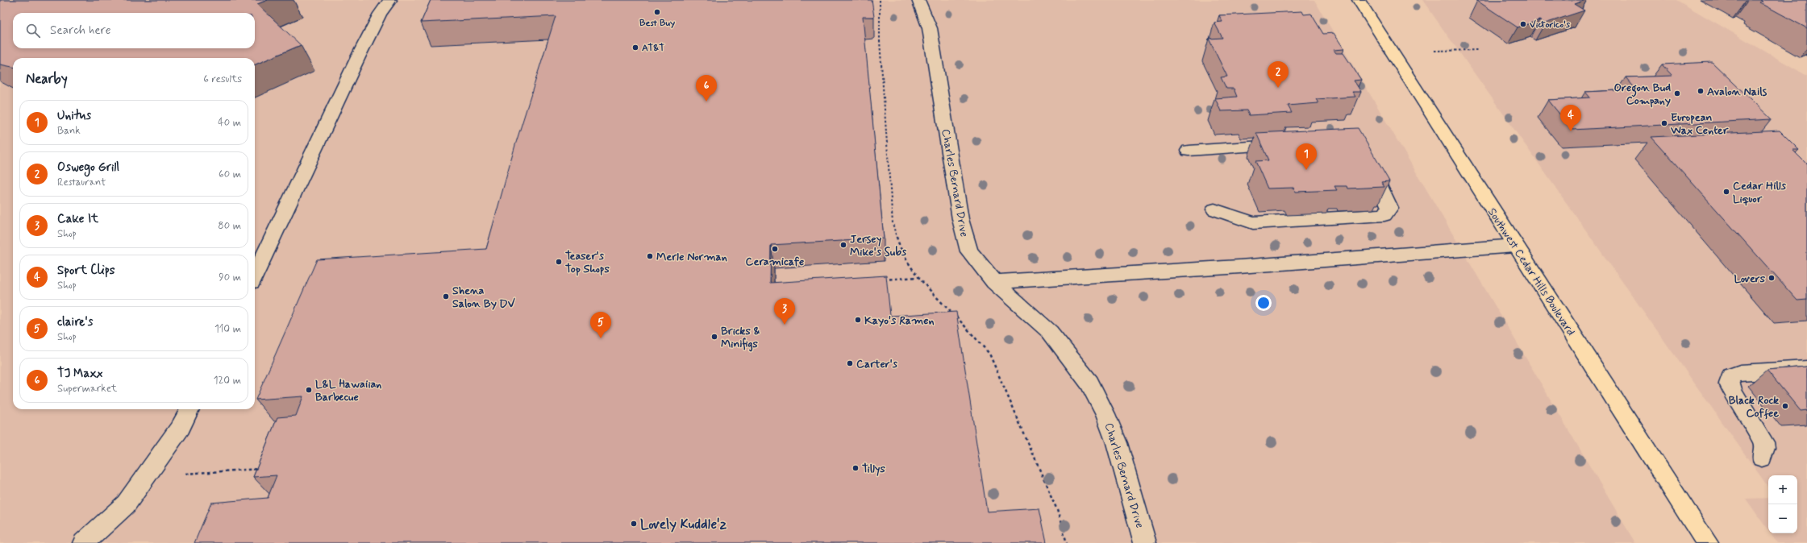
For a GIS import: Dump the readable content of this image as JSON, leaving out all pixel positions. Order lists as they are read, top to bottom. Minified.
{"streets":{"main road":["Southwest Cedar Hills Boulevard"],"lane":["Charles Bernard Drive"]},"places":["Best Buy","Victorico's","AT&T","Avalon Nails","Oregon Bud Company","European Wax Center","Cedar Hills Liquor","Jersey Mike's Subs","Ceramicafe","Merle Norman","Teaser's Top Shops","Lovers","Shena Salon By DV","Kayo's Ramen","Bricks & Minifigs","Carter's","L&L Hawaiian Barbecue","Black Rock Coffee","Tillys","Lovely Kuddle'z"],"page":{"search":"Search here","heading":["Nearby","6 results"],"pins":["2","6","4","1","3","5"],"list":[{"mark":"1","name":"Unitus","note":"Bank","value":"40 m"},{"mark":"2","name":"Oswego Grill","note":"Restaurant","value":"60 m"},{"mark":"3","name":"Cake It","note":"Shop","value":"80 m"},{"mark":"4","name":"Sport Clips","note":"Shop","value":"90 m"},{"mark":"5","name":"claire's","note":"Shop","value":"110 m"},{"mark":"6","name":"TJ Maxx","note":"Supermarket","value":"120 m"}],"map_buttons":["+","−"]}}
